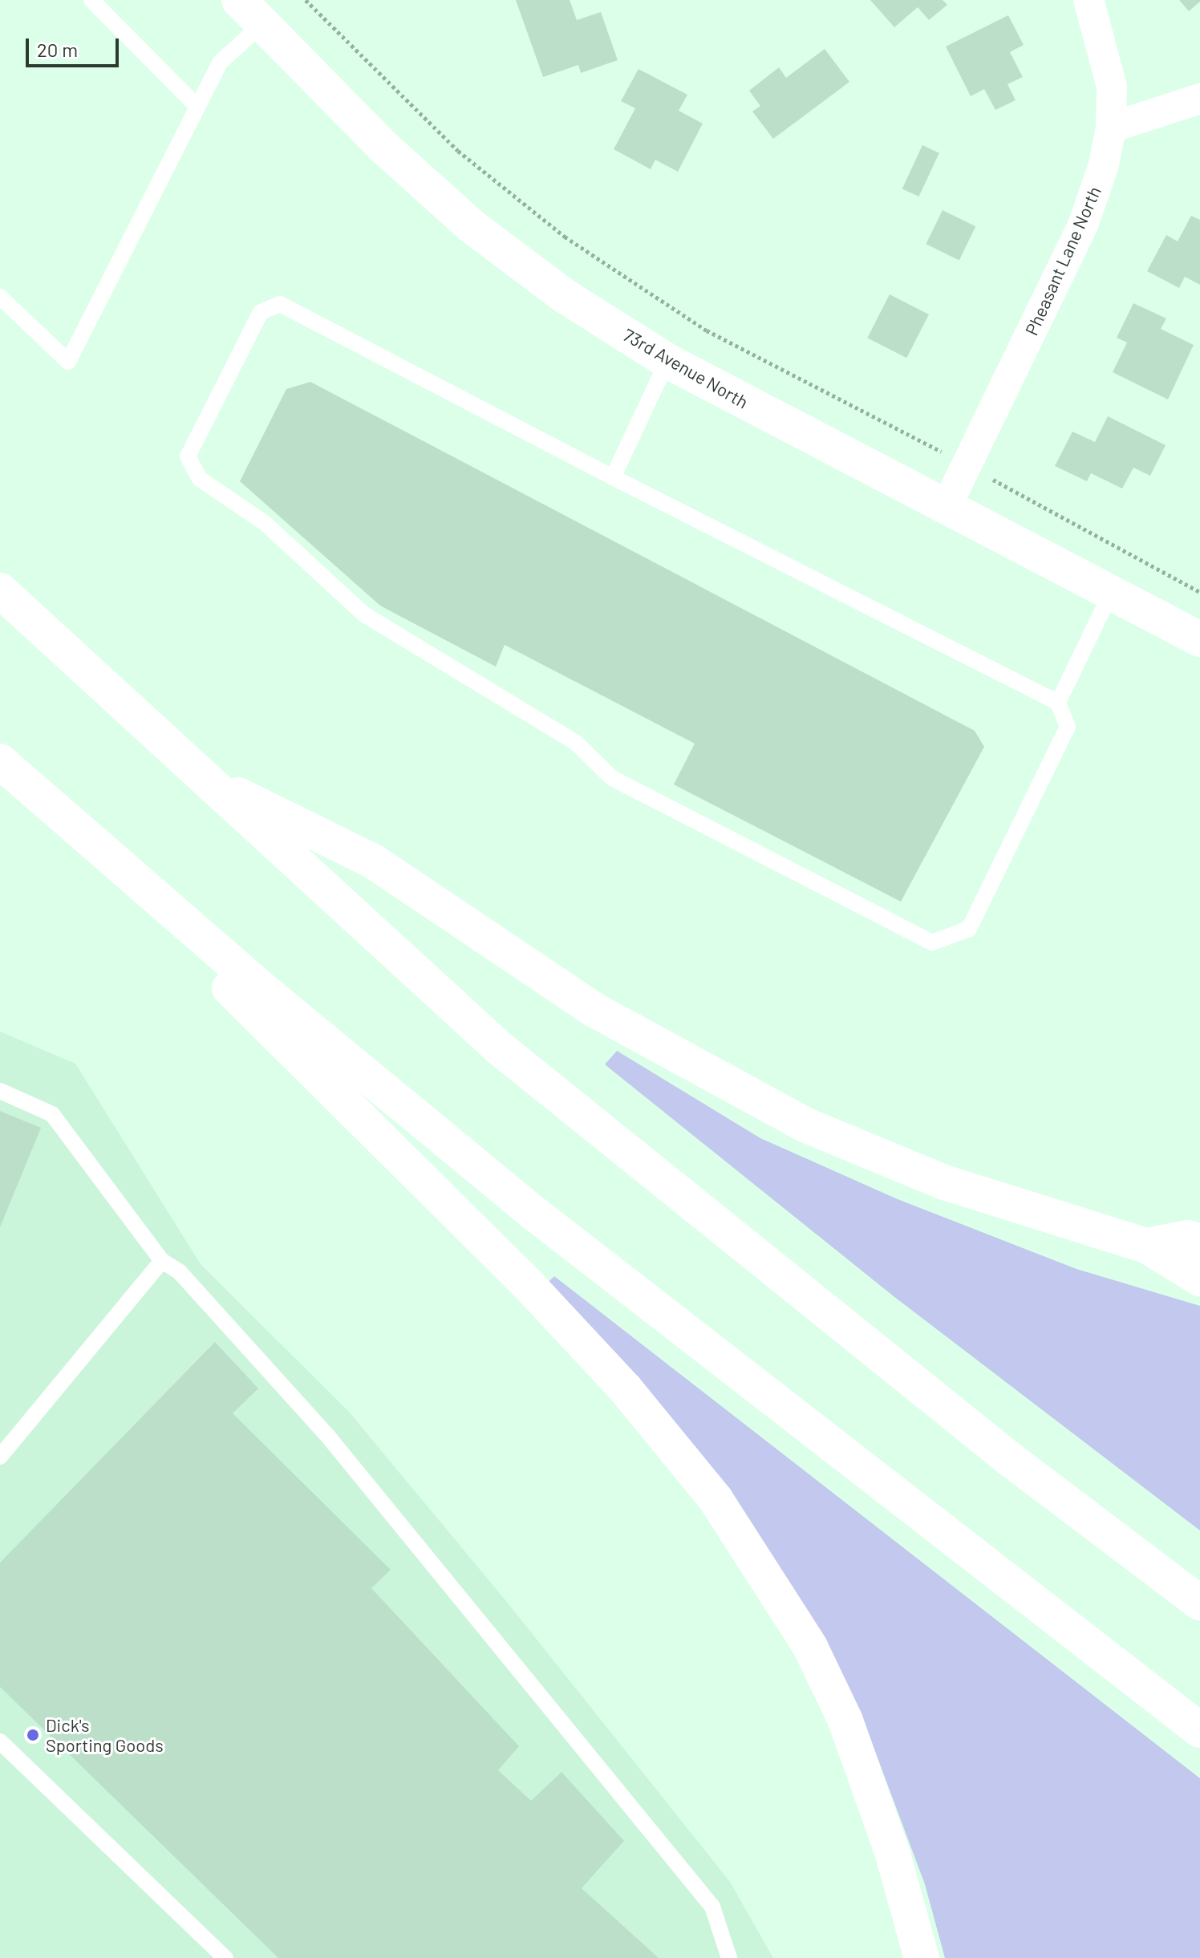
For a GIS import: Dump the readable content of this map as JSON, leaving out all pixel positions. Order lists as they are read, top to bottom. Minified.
{"streets":{"main road":["73rd Avenue North"],"street":["Pheasant Lane North"]},"crossings":[["Pheasant Lane North","73rd Avenue North"]],"places":["Dick's Sporting Goods"],"scale_bar":"20 m"}
